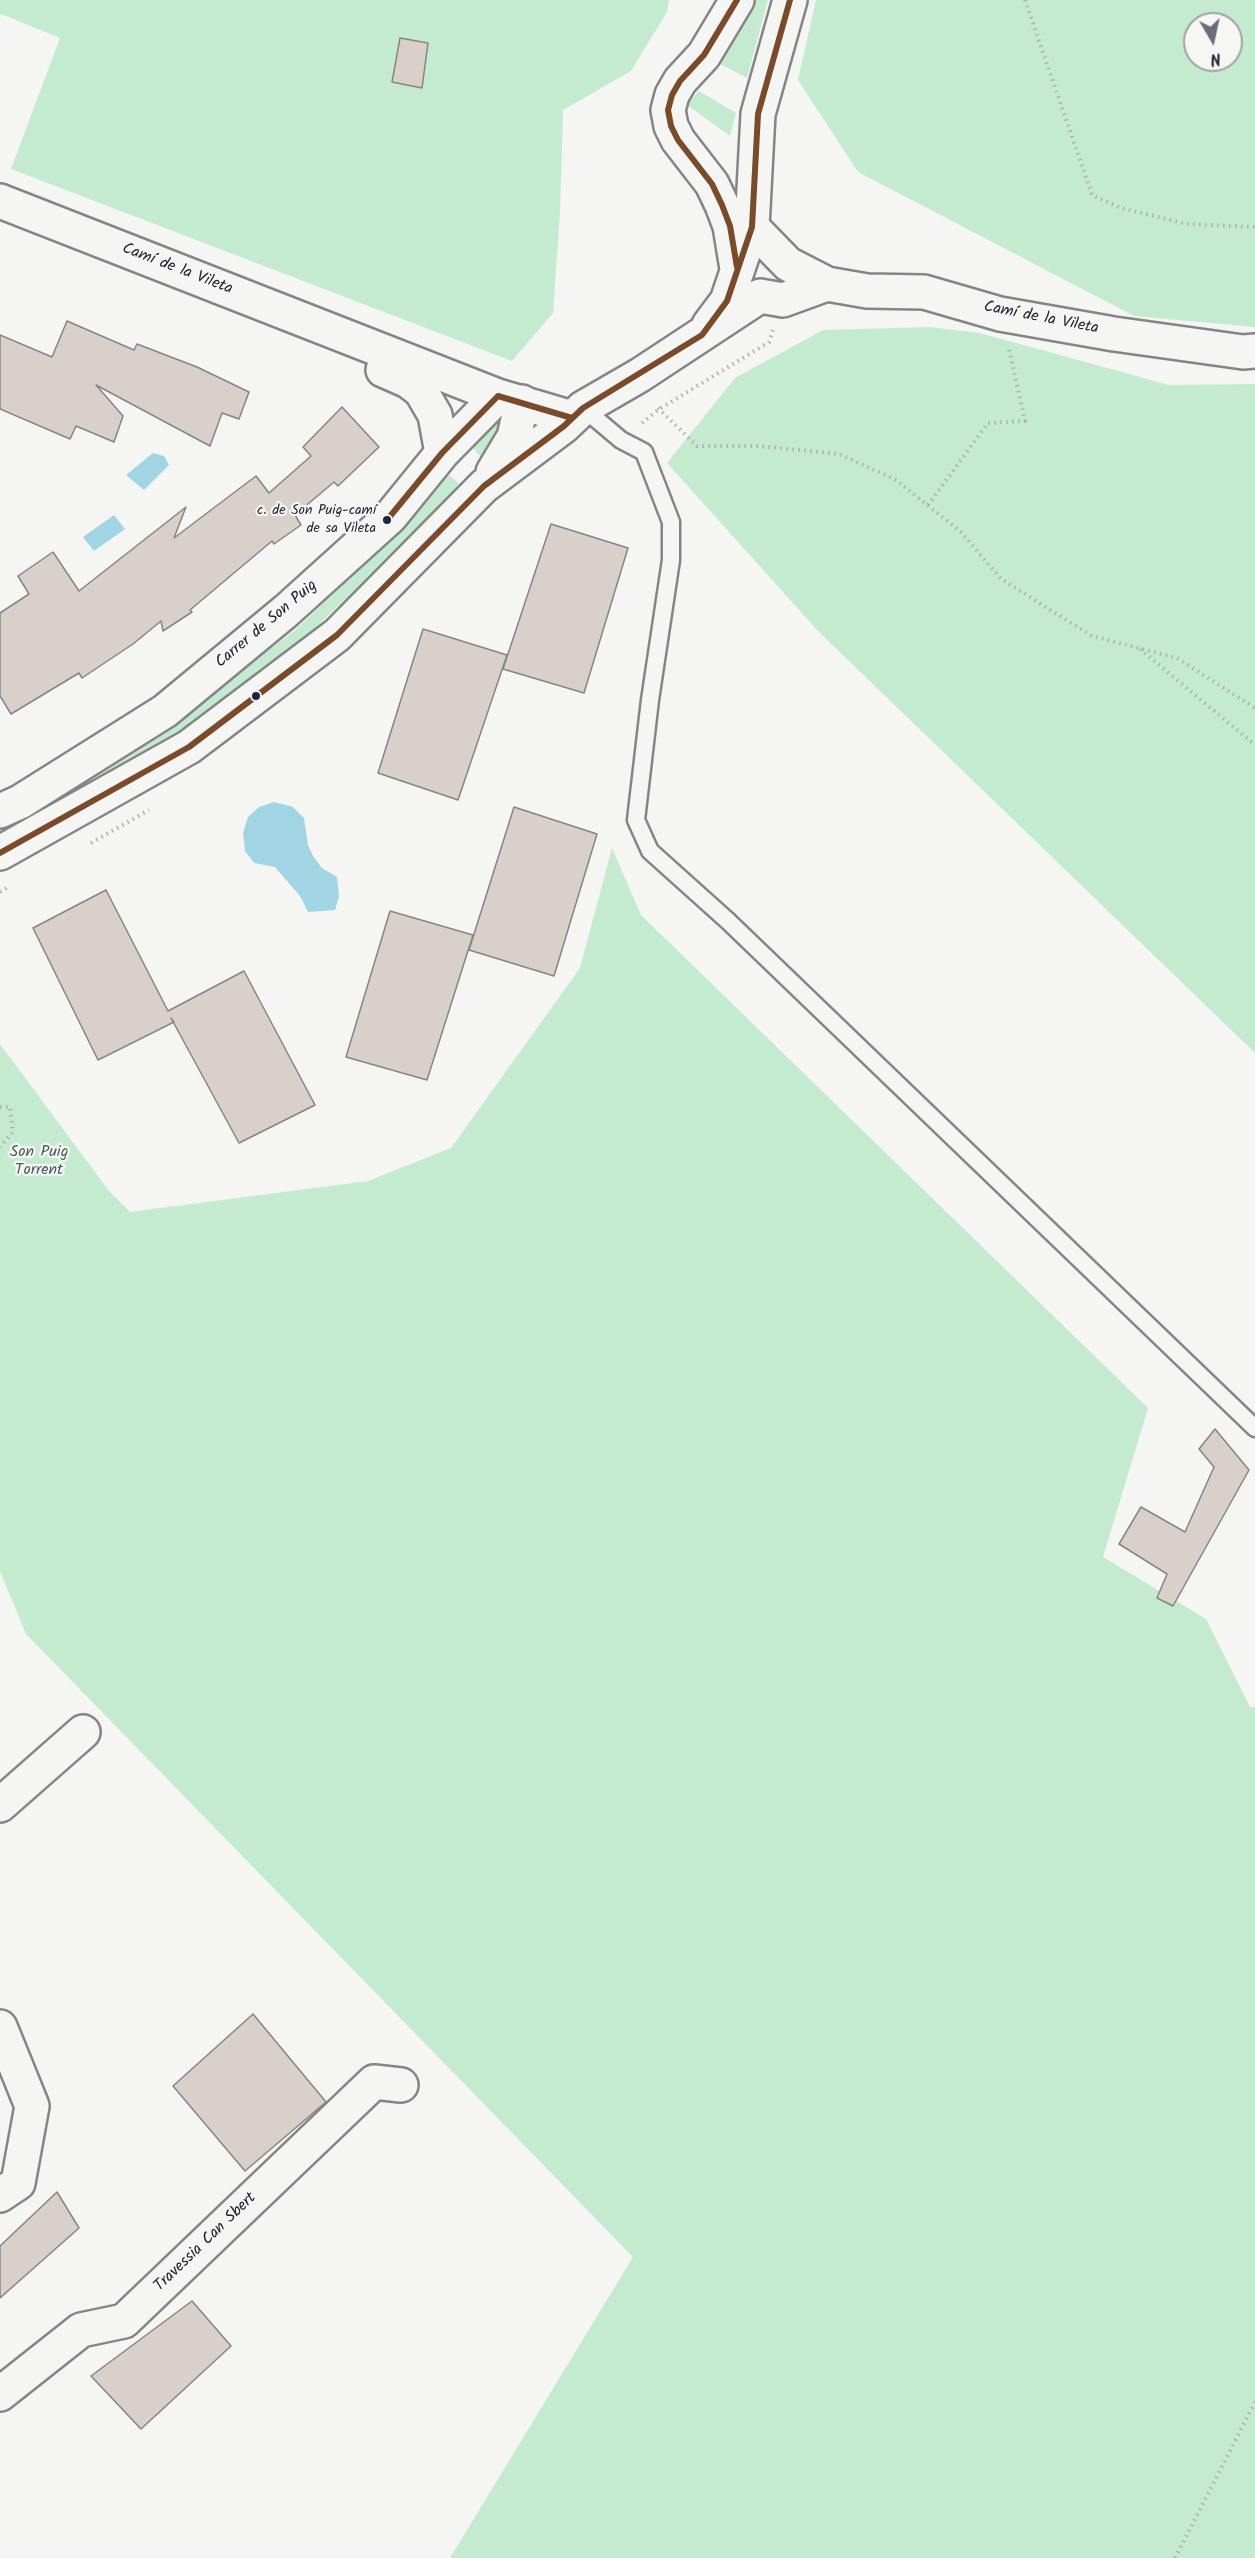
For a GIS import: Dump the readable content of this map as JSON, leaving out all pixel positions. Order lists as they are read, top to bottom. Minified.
{"streets":{"street":["Camí de la Vileta","Carrer de Son Puig","Travessia Can Sbert"]},"crossings":[["Camí de la Vileta","Carrer de Son Puig"]],"parks":["Son Puig Torrent"],"places":["c. de Son Puig-camí de sa Vileta"],"north":"bottom"}
